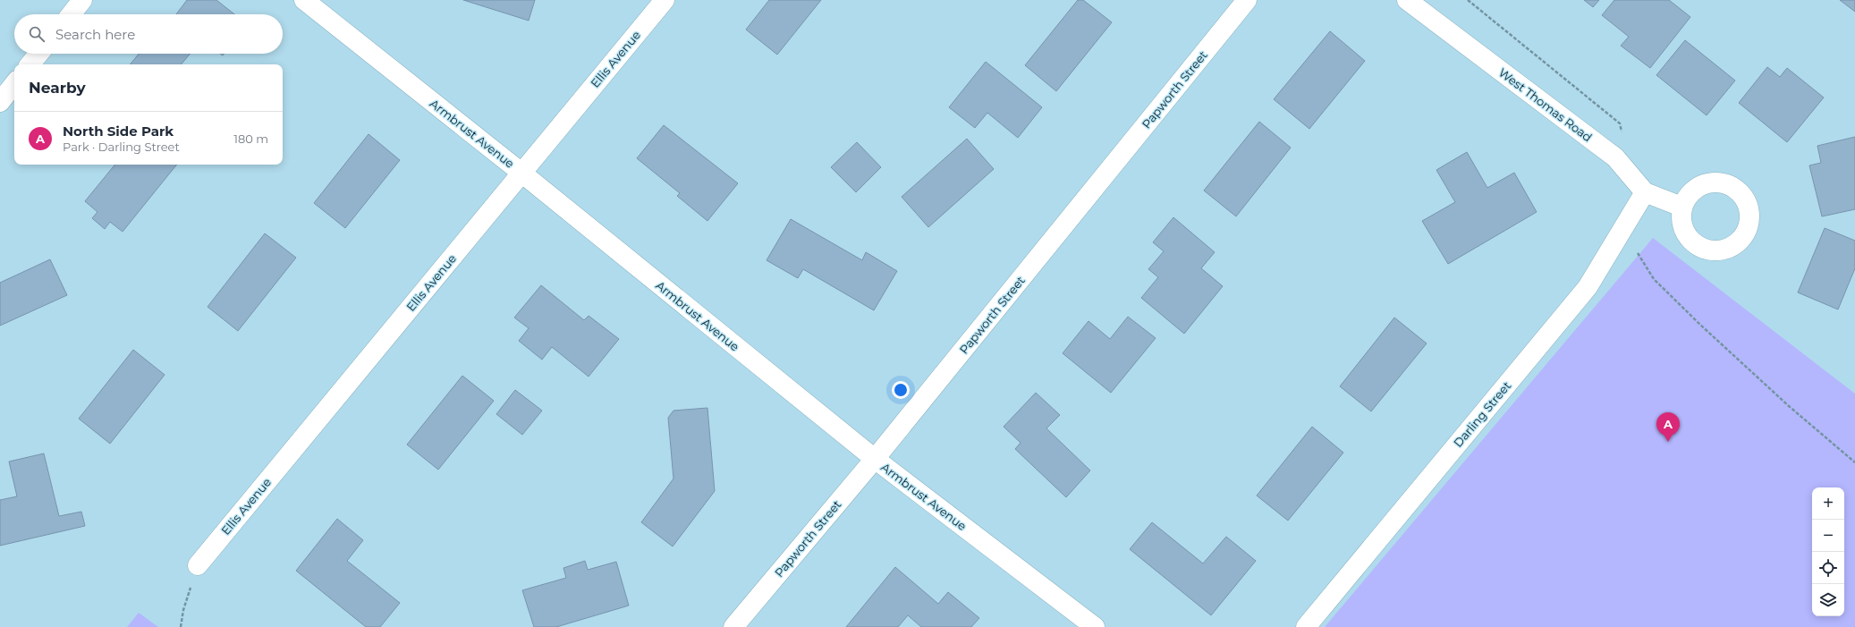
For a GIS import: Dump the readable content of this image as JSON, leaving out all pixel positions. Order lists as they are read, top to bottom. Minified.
{"streets":{"street":["Ellis Avenue","Papworth Street","West Thomas Road","Armbrust Avenue","Darling Street"]},"crossings":[["Ellis Avenue","Armbrust Avenue"],["Papworth Street","Armbrust Avenue"],["West Thomas Road","Darling Street"]],"page":{"search":"Search here","heading":"Nearby","list":[{"mark":"A","name":"North Side Park","note":"Park · Darling Street","value":"180 m"}],"pins":"A","map_buttons":["+","−"]}}
